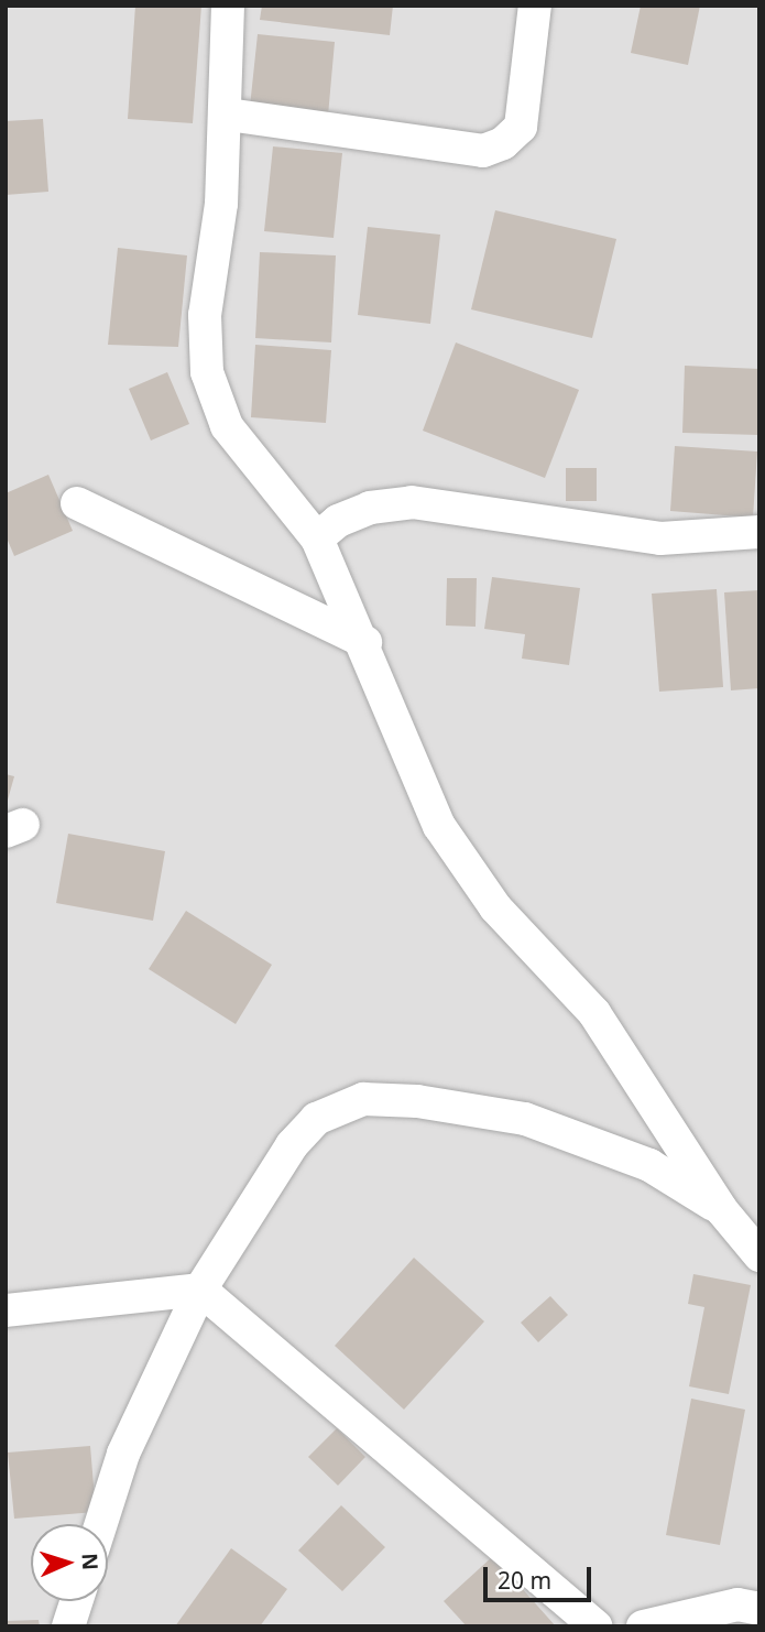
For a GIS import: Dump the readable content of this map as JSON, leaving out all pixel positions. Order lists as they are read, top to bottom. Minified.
{"scale_bar":"20 m","north":"right"}
